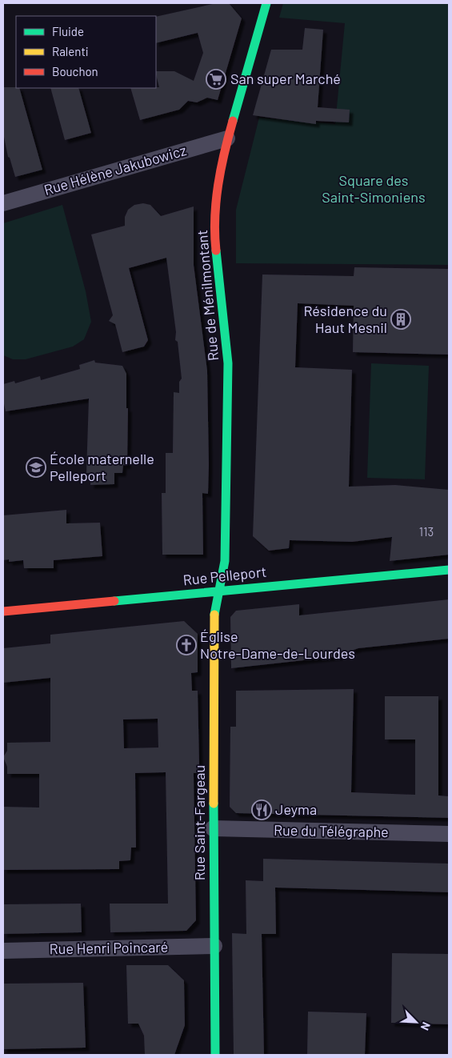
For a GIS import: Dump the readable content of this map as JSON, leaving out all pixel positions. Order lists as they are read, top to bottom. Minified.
{"streets":{"street":["Rue Hélène Jakubowicz","Rue de Ménilmontant","Rue Pelleport","Rue Saint-Fargeau","Rue du Télégraphe","Rue Henri Poincaré"]},"crossings":[["Rue Hélène Jakubowicz","Rue de Ménilmontant"],["Rue de Ménilmontant","Rue Pelleport"],["Rue de Ménilmontant","Rue Saint-Fargeau"],["Rue Pelleport","Rue Saint-Fargeau"],["Rue Saint-Fargeau","Rue du Télégraphe"],["Rue Saint-Fargeau","Rue Henri Poincaré"]],"parks":["Square des Saint-Simoniens"],"places":{"supermarket":["San super Marché"],"building":["Résidence du Haut Mesnil"],"school or university":["École maternelle Pelleport"],"church":["Église Notre-Dame-de-Lourdes"],"restaurant":["Jeyma"]},"house_numbers":["113"],"legend":["Fluide","Ralenti","Bouchon"],"north":"bottom right"}
